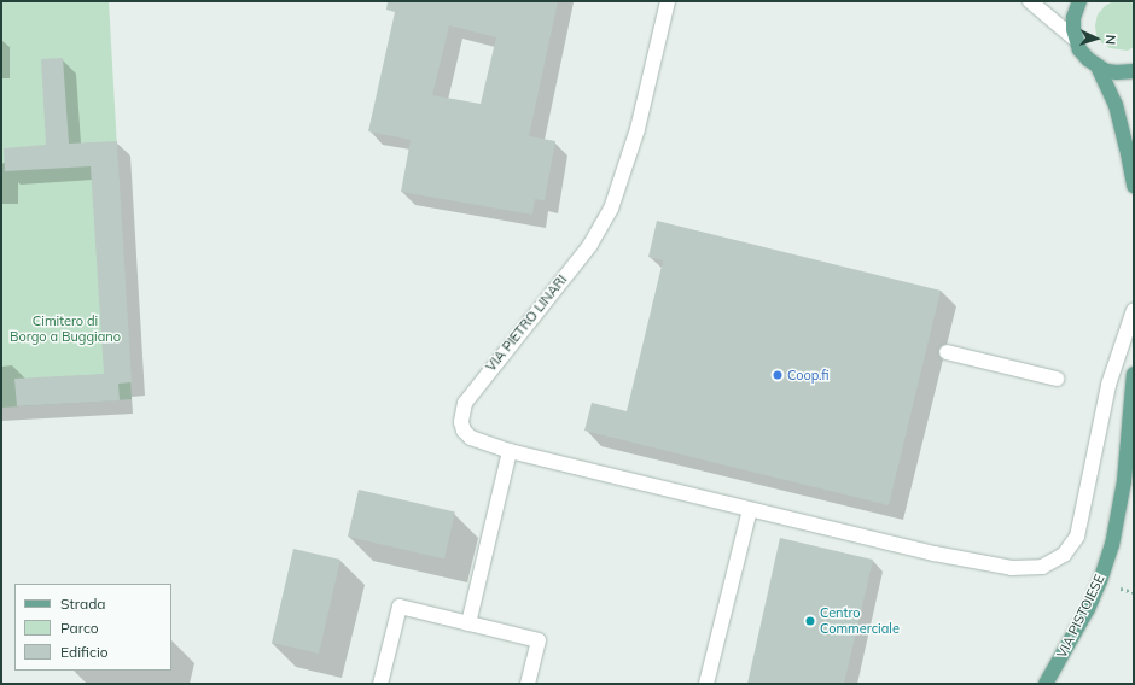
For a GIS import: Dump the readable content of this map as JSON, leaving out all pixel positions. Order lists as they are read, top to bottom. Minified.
{"streets":{"main road":["VIA PISTOIESE"],"street":["VIA PIETRO LINARI"]},"parks":["Cimitero di Borgo a Buggiano"],"places":["Coop.fi","Centro Commerciale"],"legend":["Strada","Parco","Edificio"],"north":"right"}
